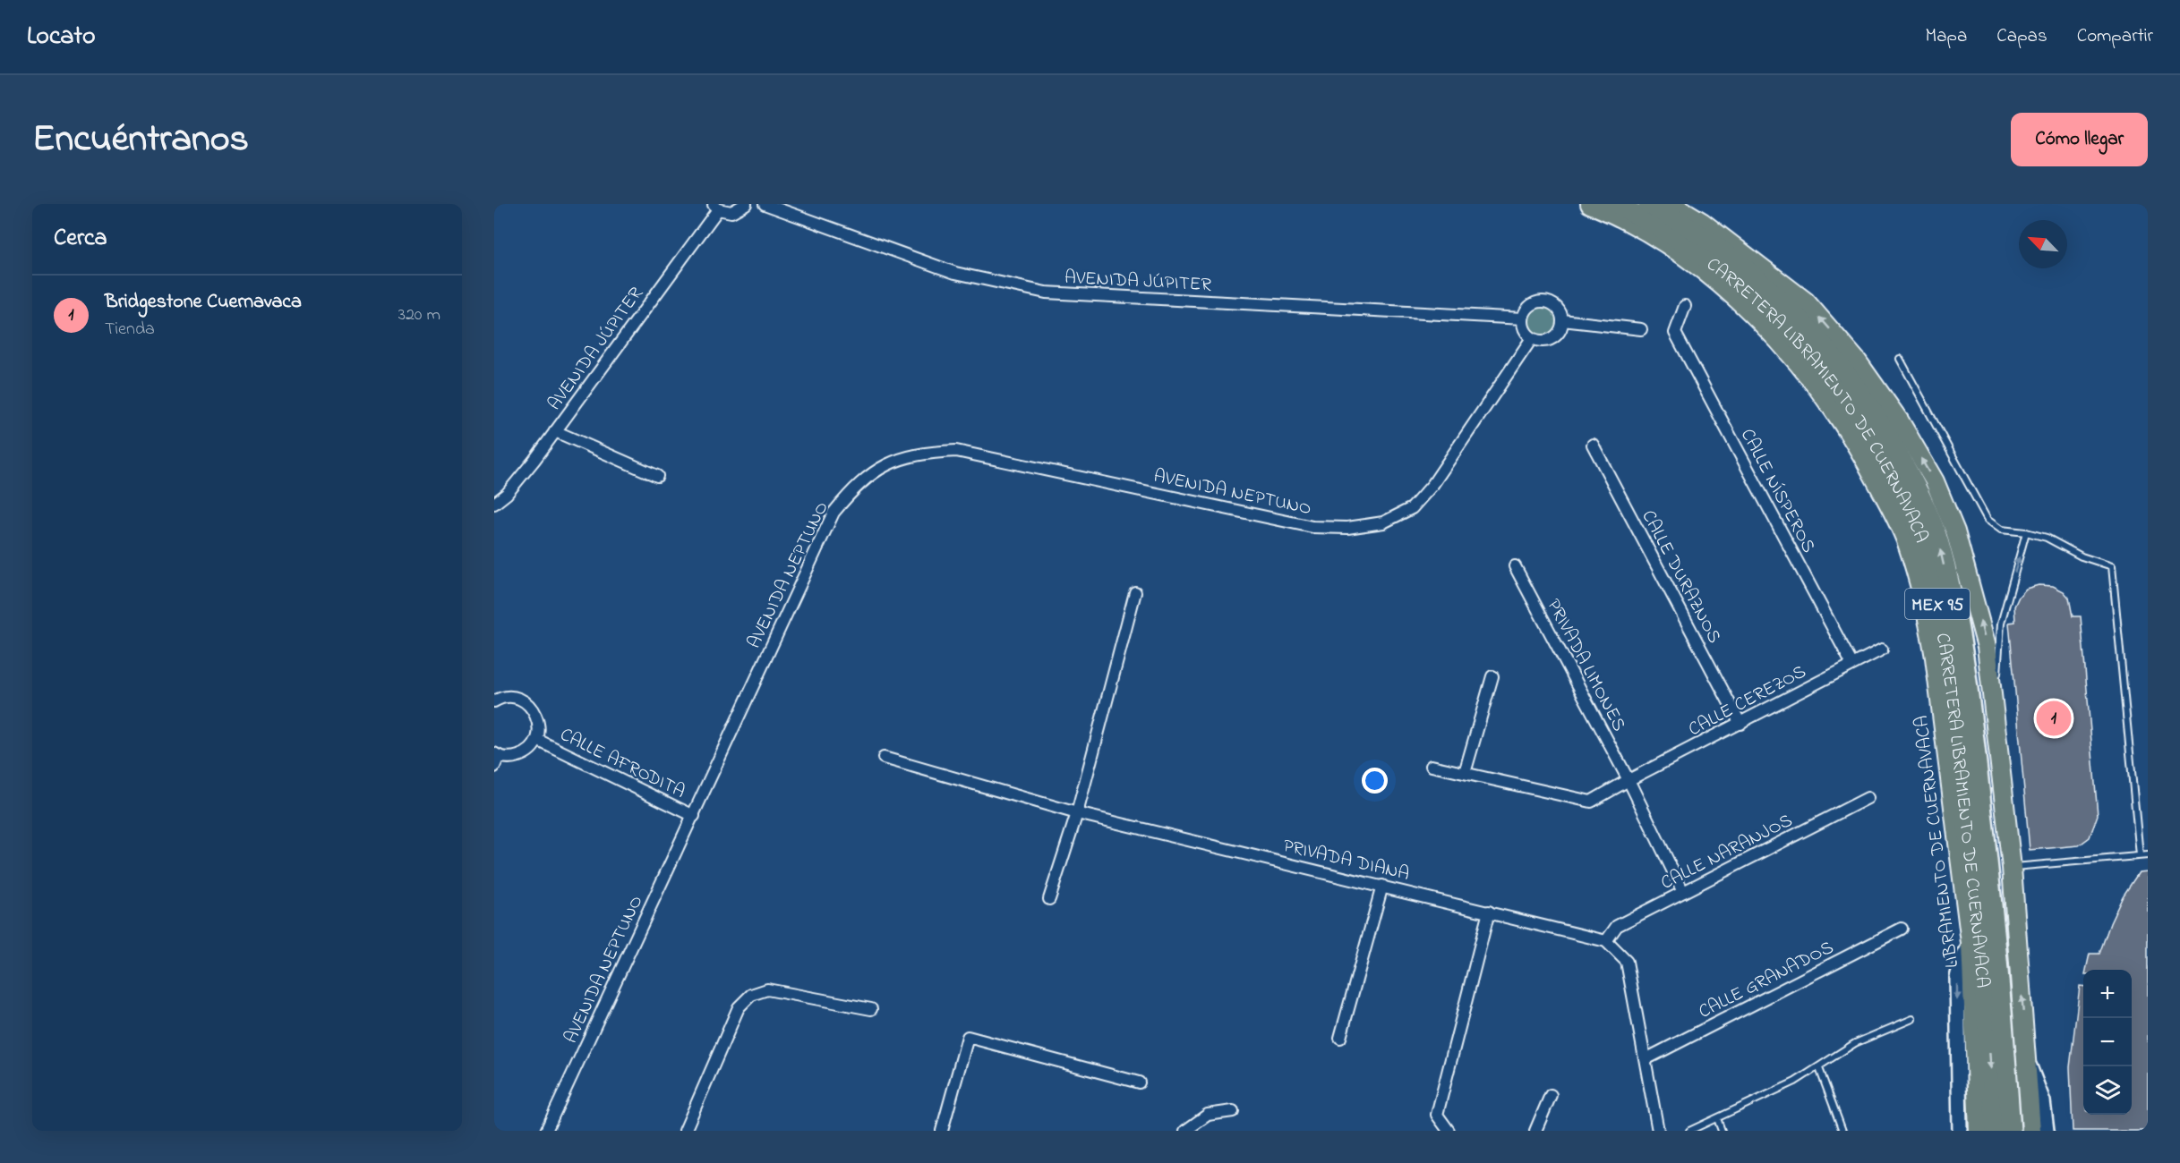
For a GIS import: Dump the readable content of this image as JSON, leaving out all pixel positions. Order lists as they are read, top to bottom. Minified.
{"streets":{"highway":["CARRETERA LIBRAMIENTO DE CUERNAVACA","MEX 95"],"main road":["LIBRAMIENTO DE CUERNAVACA"],"street":["AVENIDA JÚPITER","CALLE NÍSPEROS","AVENIDA NEPTUNO","CALLE DURAZNOS","PRIVADA LIMONES","CALLE CEREZOS","CALLE AFRODITA","CALLE NARANJOS","PRIVADA DIANA","CALLE GRANADOS"]},"crossings":[["AVENIDA JÚPITER","AVENIDA NEPTUNO"],["CALLE NÍSPEROS","CALLE CEREZOS"],["AVENIDA NEPTUNO","CALLE AFRODITA"],["CALLE DURAZNOS","CALLE CEREZOS"],["PRIVADA LIMONES","CALLE CEREZOS"],["PRIVADA LIMONES","CALLE NARANJOS"],["CALLE NARANJOS","PRIVADA DIANA"]],"north":"top left","page":{"header":"Locato","nav":["Mapa","Capas","Compartir"],"title":"Encuéntranos","buttons":"Cómo llegar","heading":"Cerca","list":[{"mark":"1","name":"Bridgestone Cuernavaca","note":"Tienda","value":"320 m"}],"pins":"1","map_buttons":["+","−"]}}
